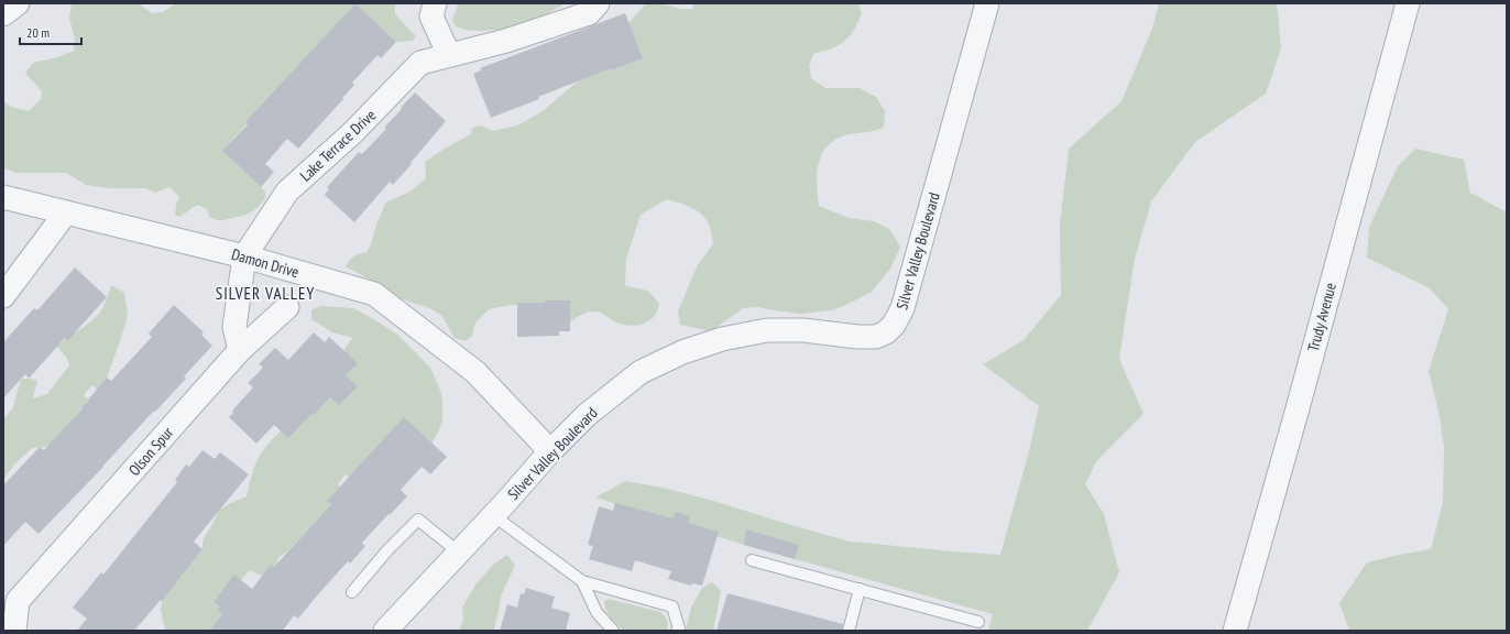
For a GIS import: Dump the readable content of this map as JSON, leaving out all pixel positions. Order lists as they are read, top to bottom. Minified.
{"streets":{"street":["Lake Terrace Drive","Silver Valley Boulevard","Damon Drive","Trudy Avenue","Olson Spur"]},"crossings":[["Lake Terrace Drive","Damon Drive"],["Silver Valley Boulevard","Damon Drive"]],"districts":["SILVER VALLEY"],"scale_bar":"20 m"}
